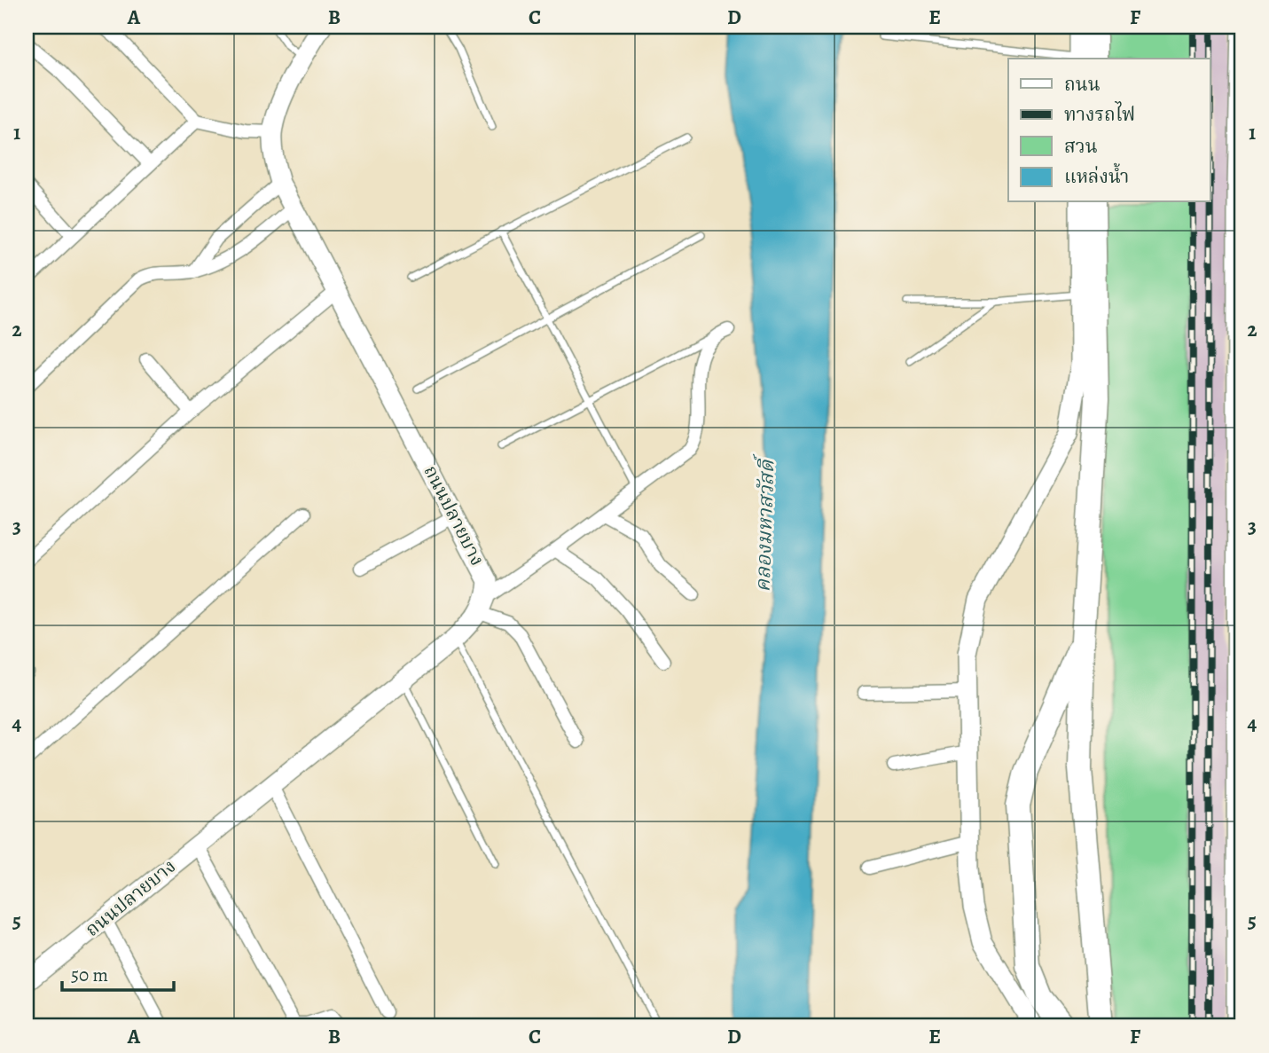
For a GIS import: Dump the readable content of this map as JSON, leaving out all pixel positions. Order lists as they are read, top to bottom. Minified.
{"streets":{"main road":["ถนนปลายบาง"]},"water":["คลองมหาสวัสดิ์"],"legend":["ถนน","ทางรถไฟ","สวน","แหล่งน้ำ"],"scale_bar":"50 m","grid":{"columns":["A","B","C","D","E","F"],"rows":["1","2","3","4","5"]}}
